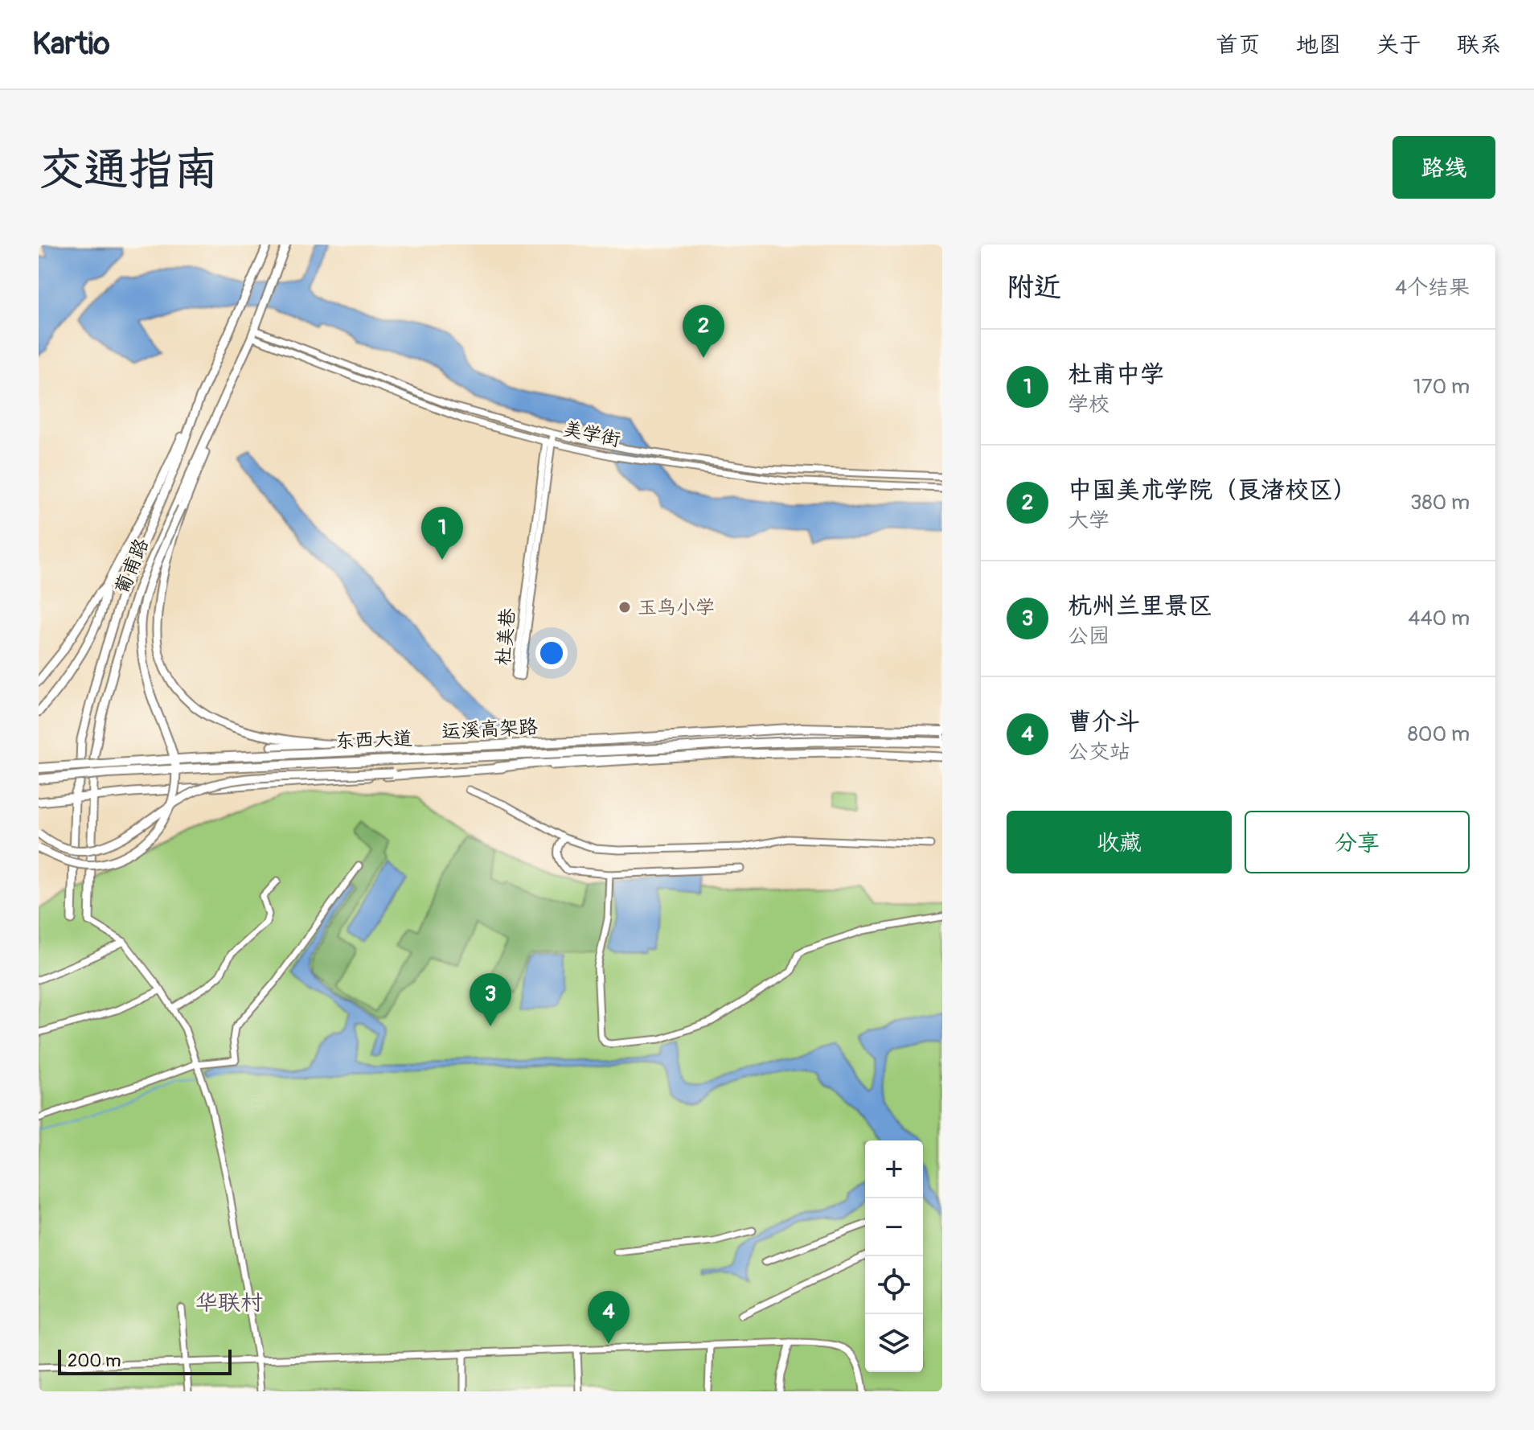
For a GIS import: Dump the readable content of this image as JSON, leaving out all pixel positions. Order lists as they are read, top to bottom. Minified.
{"streets":{"highway":["运溪高架路"],"main road":["葡甫路","东西大道"],"street":["美学街","杜美巷"]},"crossings":[["美学街","葡甫路"],["美学街","杜美巷"],["葡甫路","东西大道"]],"districts":["华联村"],"places":["玉鸟小学"],"scale_bar":"200 m","page":{"header":"Kartio","nav":["首页","地图","关于","联系"],"buttons":["路线",["收藏","分享"]],"title":"交通指南","heading":["附近","4个结果"],"pins":["2","1","3","4"],"list":[{"mark":"1","name":"杜甫中学","note":"学校","value":"170 m"},{"mark":"2","name":"中国美术学院（良渚校区）","note":"大学","value":"380 m"},{"mark":"3","name":"杭州兰里景区","note":"公园","value":"440 m"},{"mark":"4","name":"曹介斗","note":"公交站","value":"800 m"}],"map_buttons":["+","−"],"scale":"200 m"}}
